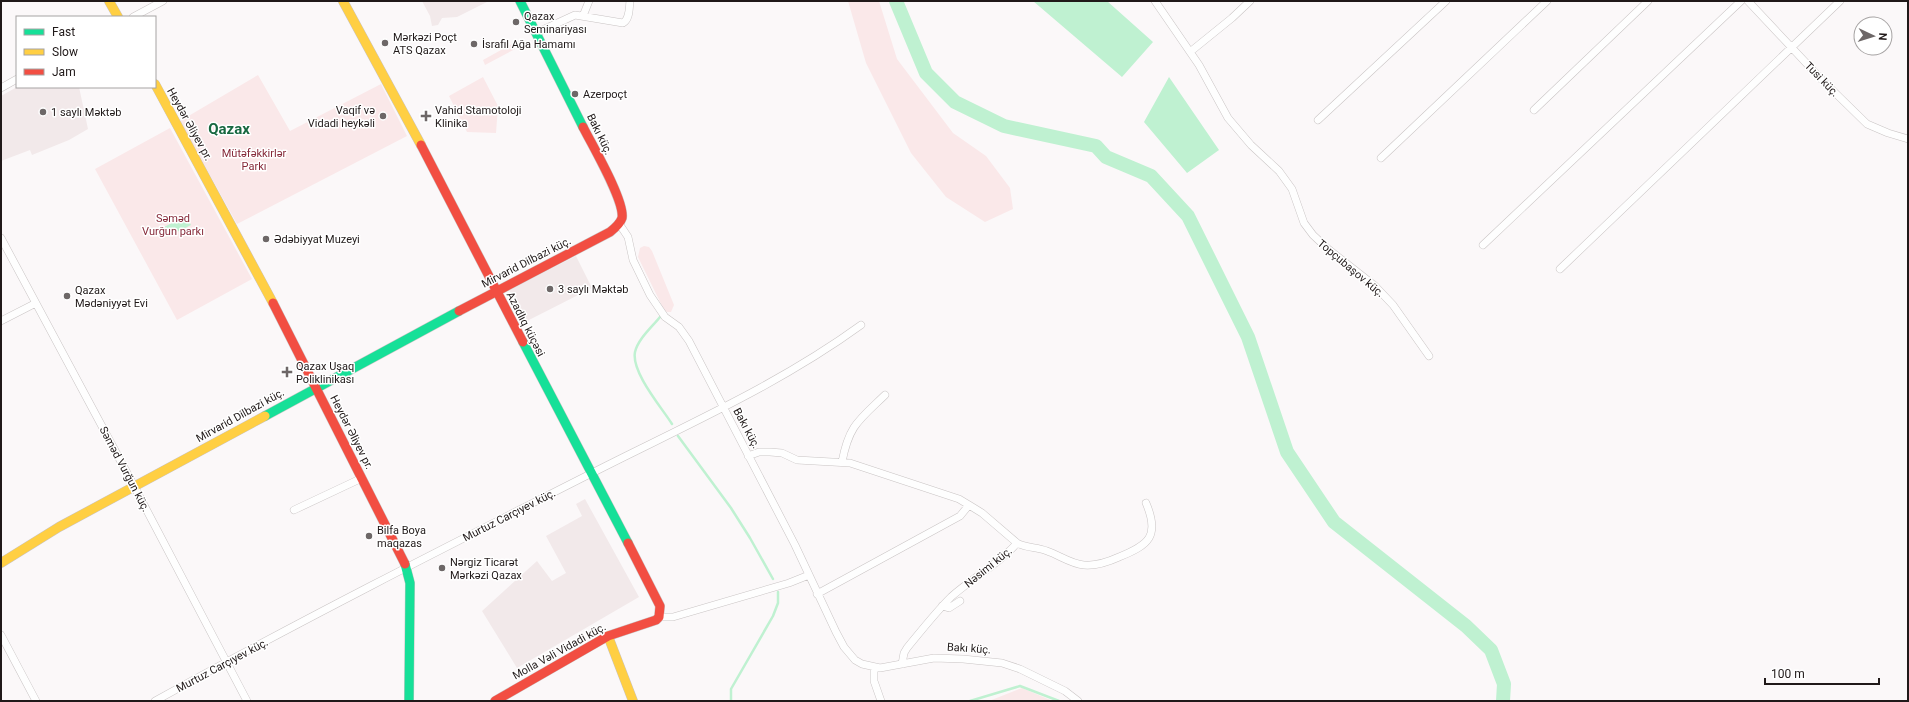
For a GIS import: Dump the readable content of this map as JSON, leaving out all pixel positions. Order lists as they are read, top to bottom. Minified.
{"streets":{"street":["Tusi küç.","Heydər Əliyev pr.","Bakı küç.","Mirvarid Dilbazi küç.","Topçubaşov küç.","Azadlıq küçəsi","Səməd Vurğun küç.","Murtuz Carçıyev küç.","Nəsimi küç.","Molla Vəli Vidadi küç."]},"crossings":[["Heydər Əliyev pr.","Mirvarid Dilbazi küç."],["Heydər Əliyev pr.","Murtuz Carçıyev küç."],["Bakı küç.","Mirvarid Dilbazi küç."],["Bakı küç.","Murtuz Carçıyev küç."],["Bakı küç.","Nəsimi küç."],["Mirvarid Dilbazi küç.","Azadlıq küçəsi"],["Mirvarid Dilbazi küç.","Səməd Vurğun küç."],["Azadlıq küçəsi","Murtuz Carçıyev küç."],["Azadlıq küçəsi","Molla Vəli Vidadi küç."],["Səməd Vurğun küç.","Murtuz Carçıyev küç."]],"districts":["Qazax"],"parks":["Mütəfəkkirlər Parkı","Səməd Vurğun parkı"],"places":{"other":["Qazax Seminariyası","Mərkəzi Poçt ATS Qazax","İsrafil Ağa Hamamı","Azerpoçt","1 saylı Məktəb","Vaqif və Vidadi heykəli","Ədəbiyyat Muzeyi","3 saylı Məktəb","Qazax Mədəniyyət Evi","Bilfa Boya maqazas","Nərgiz Ticarət Mərkəzi Qazax"],"health":["Vahid Stamotoloji Klinika","Qazax Uşaq Poliklinikası"]},"legend":["Fast","Slow","Jam"],"scale_bar":"100 m","north":"right"}
